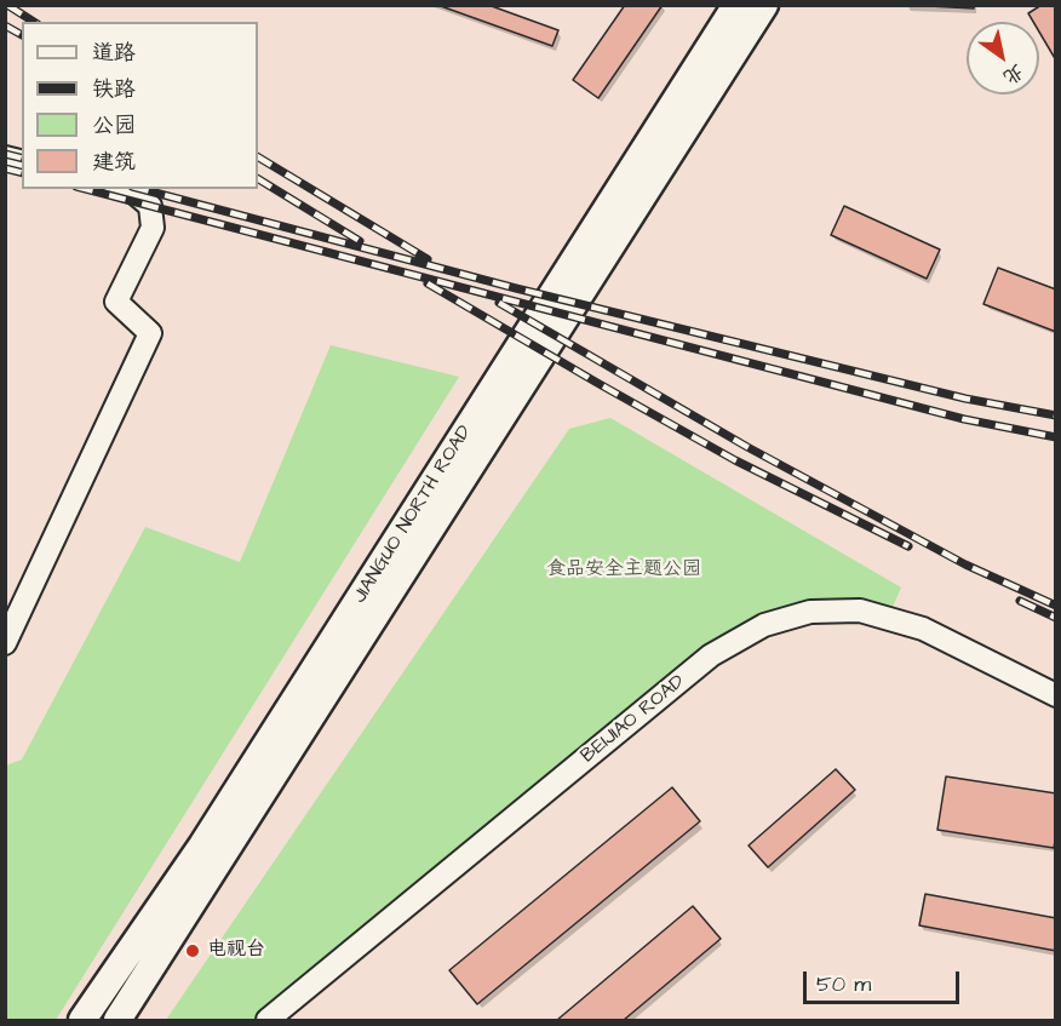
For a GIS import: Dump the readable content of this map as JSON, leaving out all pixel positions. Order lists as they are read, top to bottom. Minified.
{"streets":{"main road":["JIANGUO NORTH ROAD"],"street":["BEIJIAO ROAD"]},"parks":["食品安全主题公园"],"places":["电视台"],"legend":["道路","铁路","公园","建筑"],"scale_bar":"50 m","north":"bottom right"}
